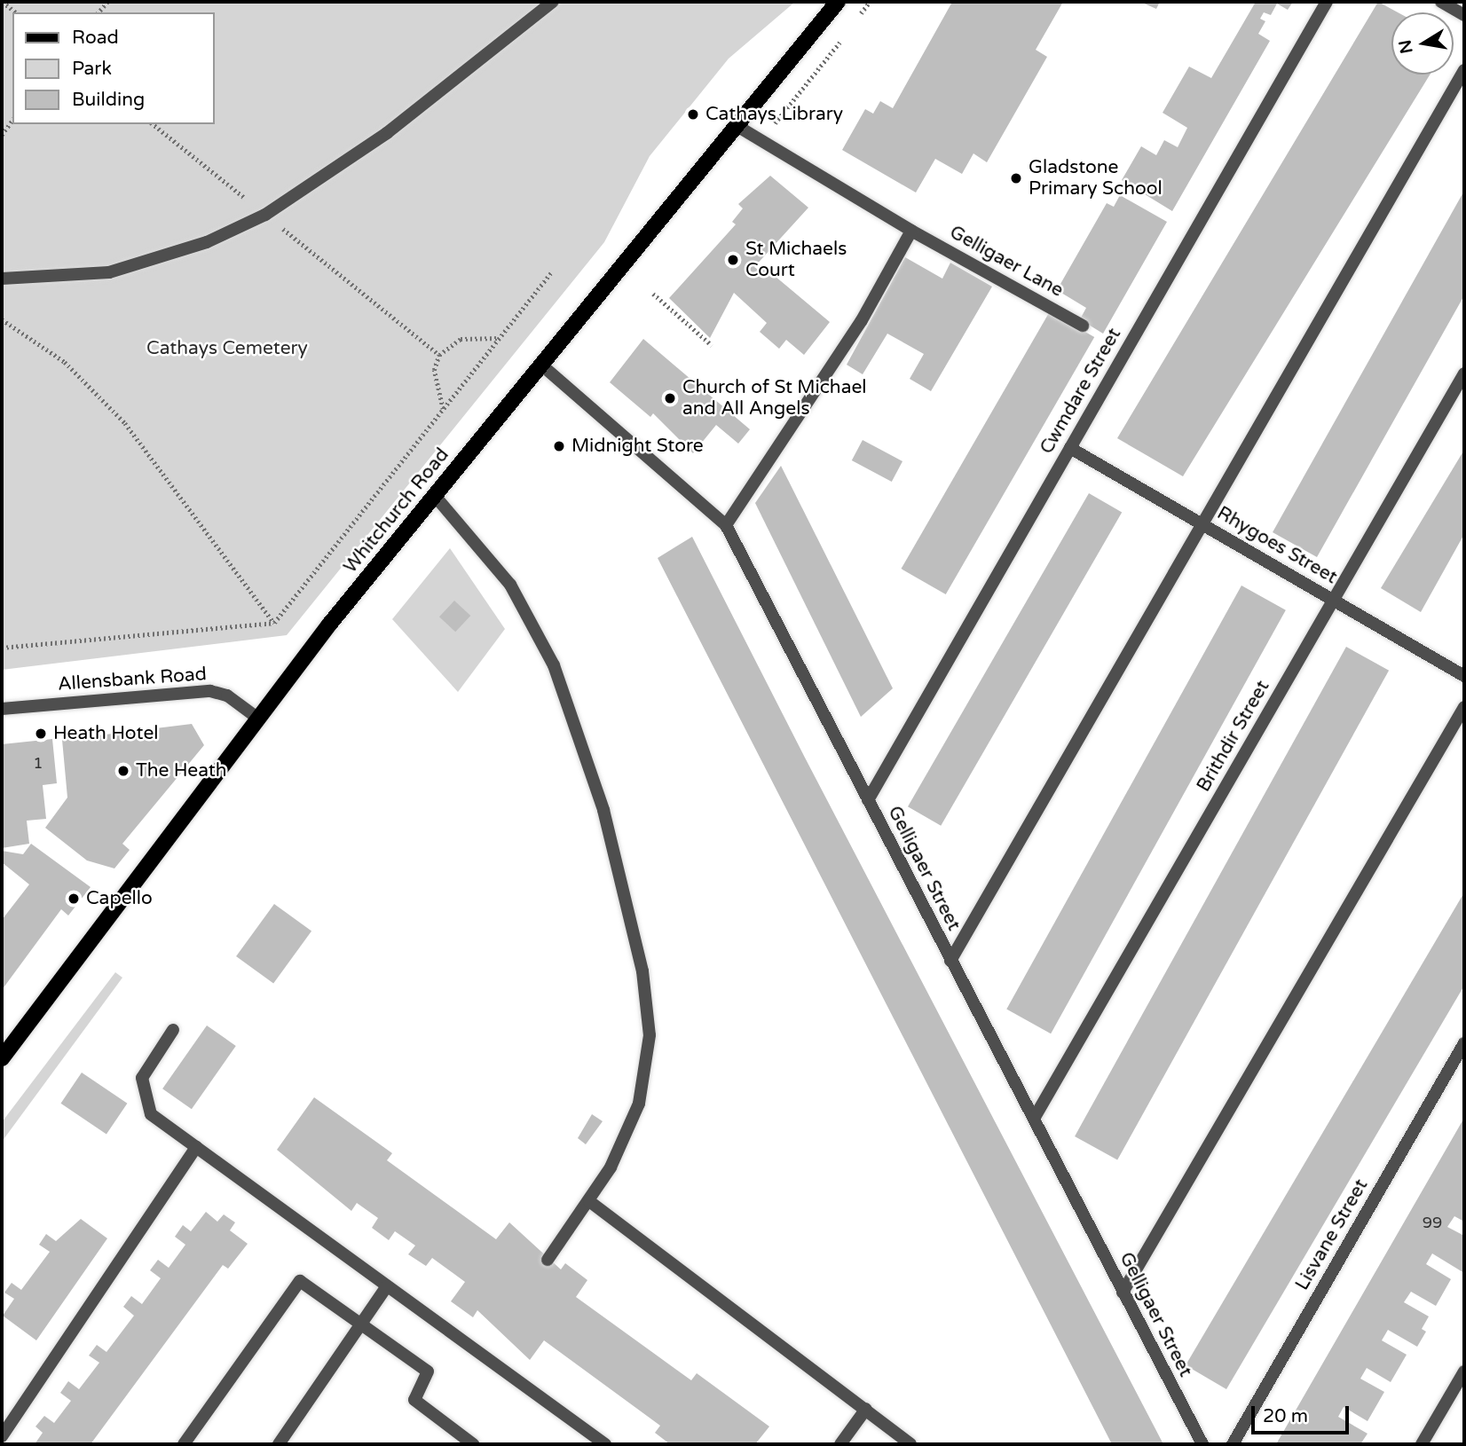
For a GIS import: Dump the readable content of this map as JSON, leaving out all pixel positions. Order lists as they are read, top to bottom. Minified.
{"streets":{"main road":["Whitchurch Road"],"street":["Gelligaer Lane","Cwmdare Street","Rhygoes Street","Allensbank Road","Brithdir Street","Gelligaer Street","Lisvane Street"]},"crossings":[["Gelligaer Lane","Whitchurch Road"],["Cwmdare Street","Rhygoes Street"],["Cwmdare Street","Gelligaer Street"],["Whitchurch Road","Allensbank Road"],["Whitchurch Road","Gelligaer Street"],["Rhygoes Street","Brithdir Street"],["Brithdir Street","Gelligaer Street"]],"parks":["Cathays Cemetery"],"places":["Cathays Library","Gladstone Primary School","St Michaels Court","Church of St Michael and All Angels","Midnight Store","Heath Hotel","The Heath","Capello"],"house_numbers":["1","99"],"legend":["Road","Park","Building"],"scale_bar":"20 m","north":"left"}
